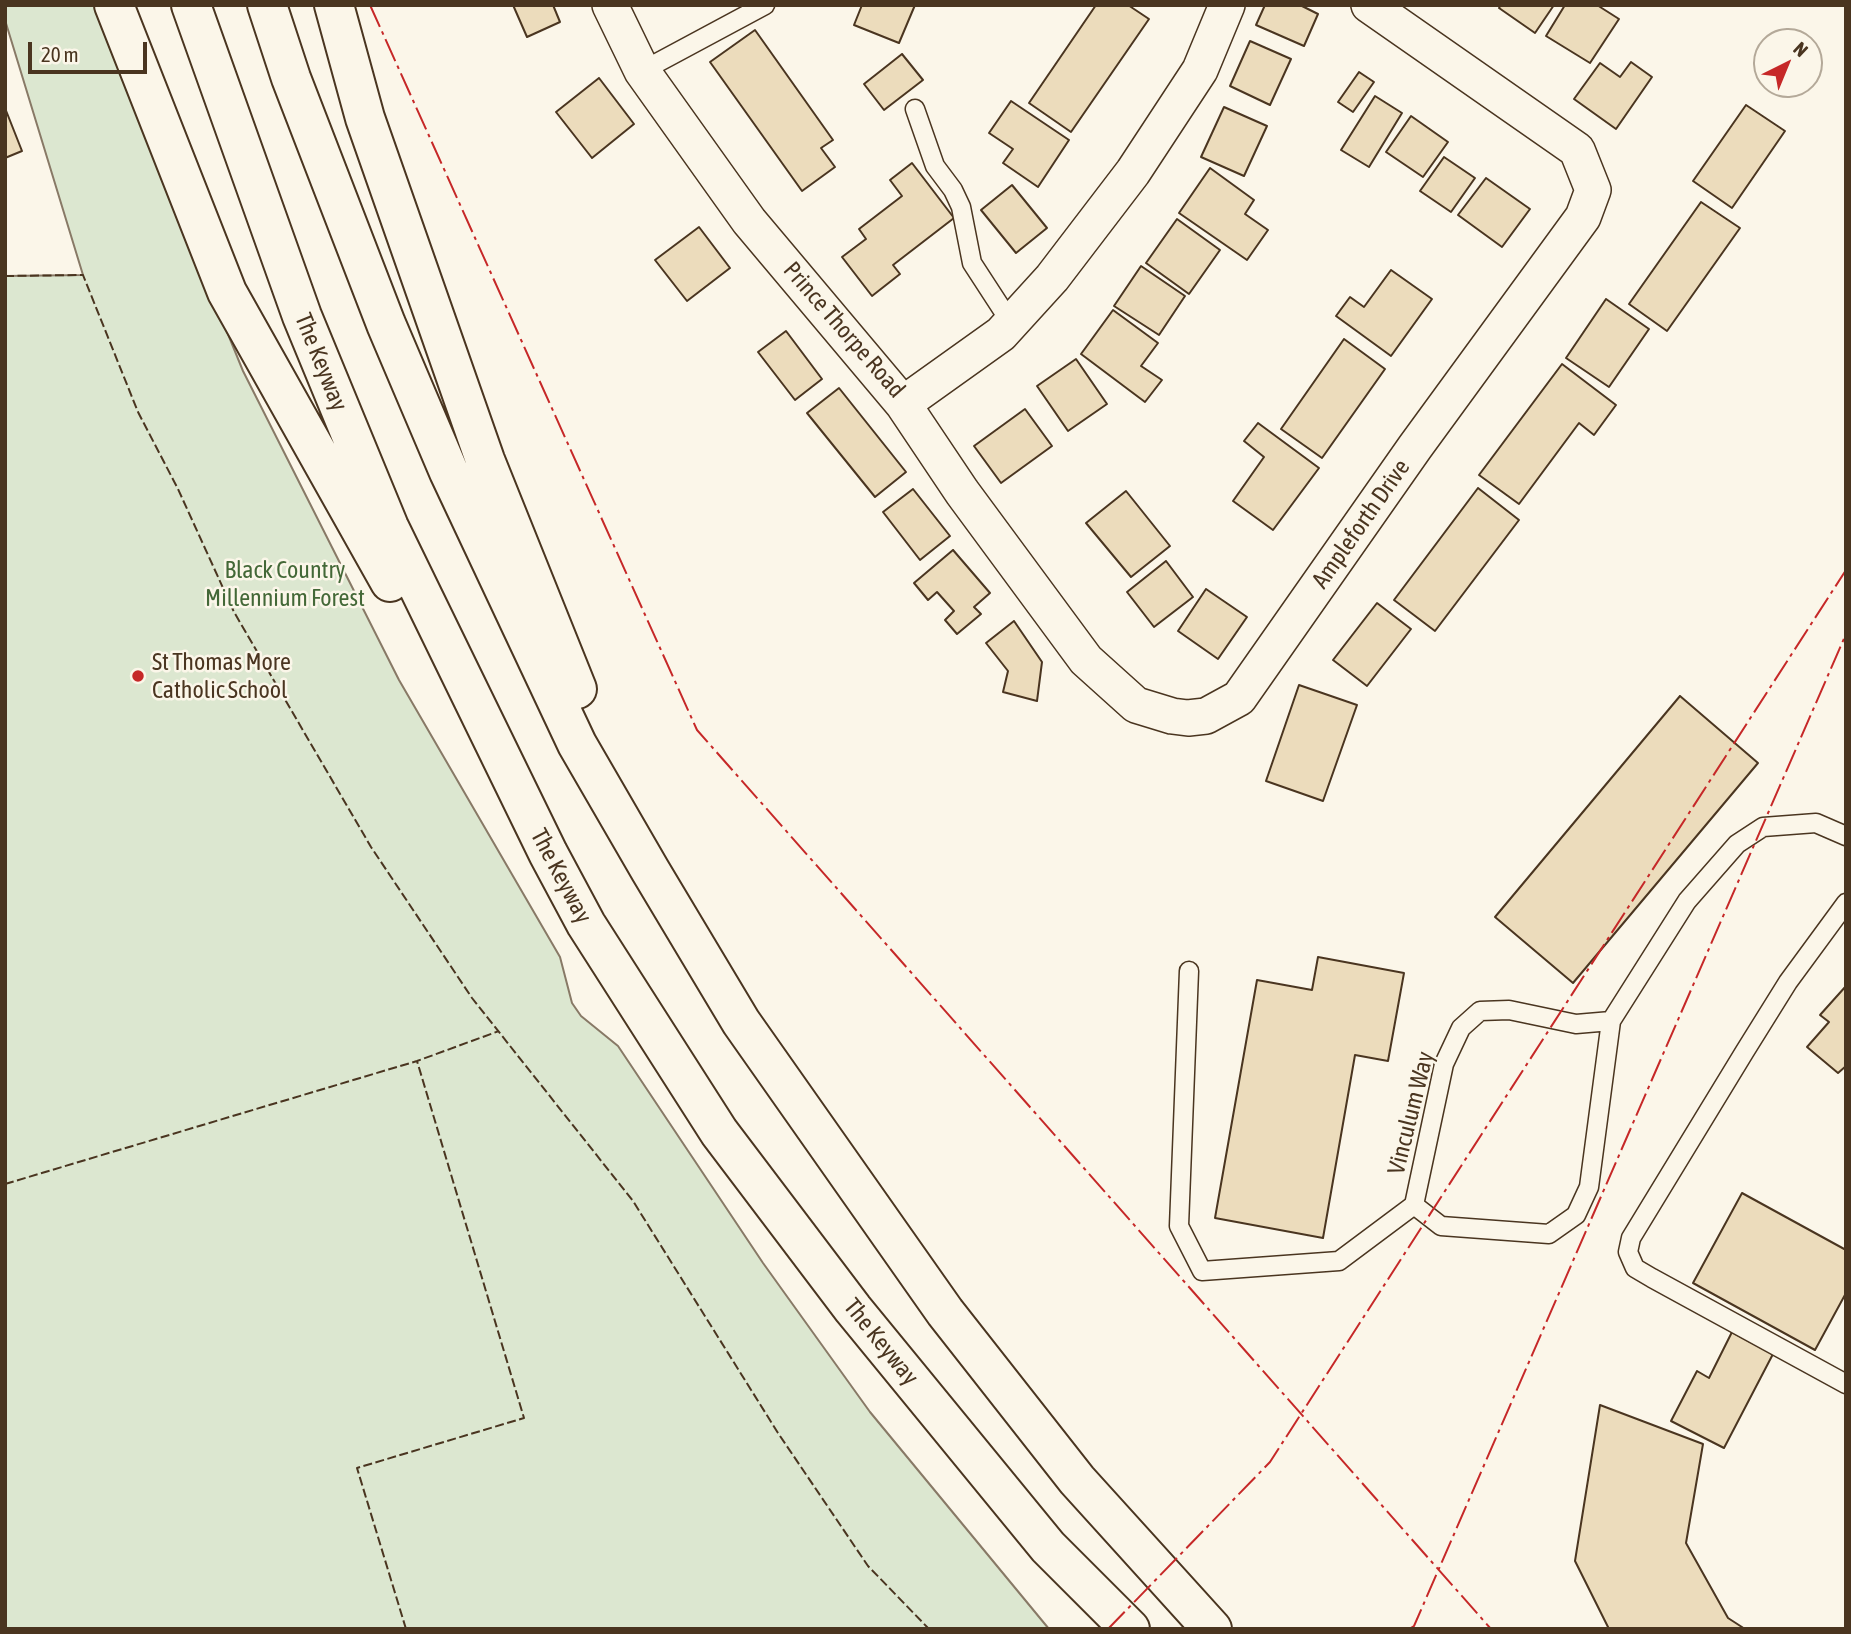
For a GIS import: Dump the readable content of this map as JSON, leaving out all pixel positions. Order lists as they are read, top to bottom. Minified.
{"streets":{"highway":["The Keyway"],"street":["Prince Thorpe Road","Ampleforth Drive"],"lane":["Vinculum Way"]},"crossings":[["Prince Thorpe Road","Ampleforth Drive"]],"parks":["Black Country Millennium Forest"],"places":["St Thomas More Catholic School"],"scale_bar":"20 m","north":"top right"}
